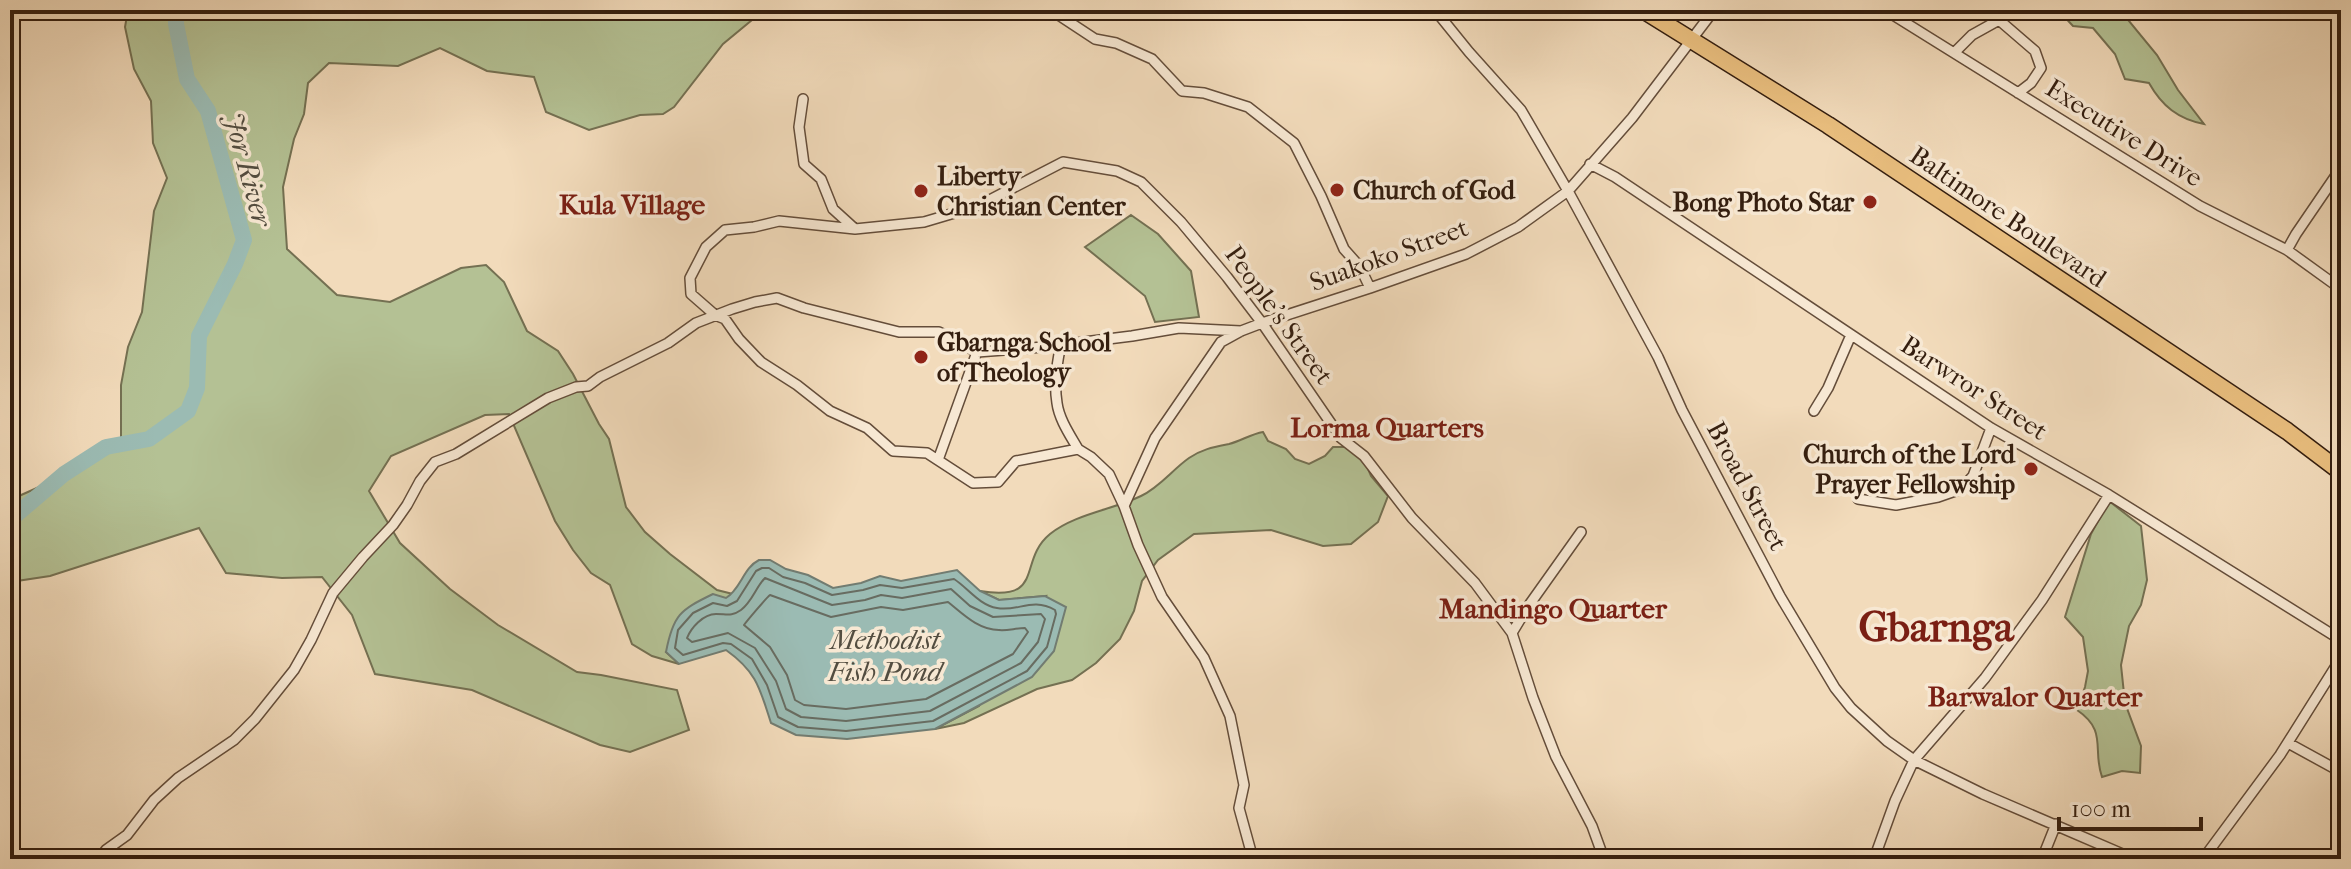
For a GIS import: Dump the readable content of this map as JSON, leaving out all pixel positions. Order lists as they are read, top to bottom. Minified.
{"streets":{"highway":["Baltimore Boulevard"],"street":["Executive Drive","Suakoko Street","People's Street","Barwror Street","Broad Street"]},"crossings":[["Baltimore Boulevard","Suakoko Street"],["Suakoko Street","People's Street"],["Suakoko Street","Barwror Street"],["Suakoko Street","Broad Street"]],"districts":["Kula Village","Lorma Quarters","Mandingo Quarter","Gbarnga","Barwalor Quarter"],"water":["Jor River","Methodist Fish Pond"],"places":["Church of God","Liberty Christian Center","Bong Photo Star","Gbarnga School of Theology","Church of the Lord Prayer Fellowship"],"scale_bar":"100 m"}
